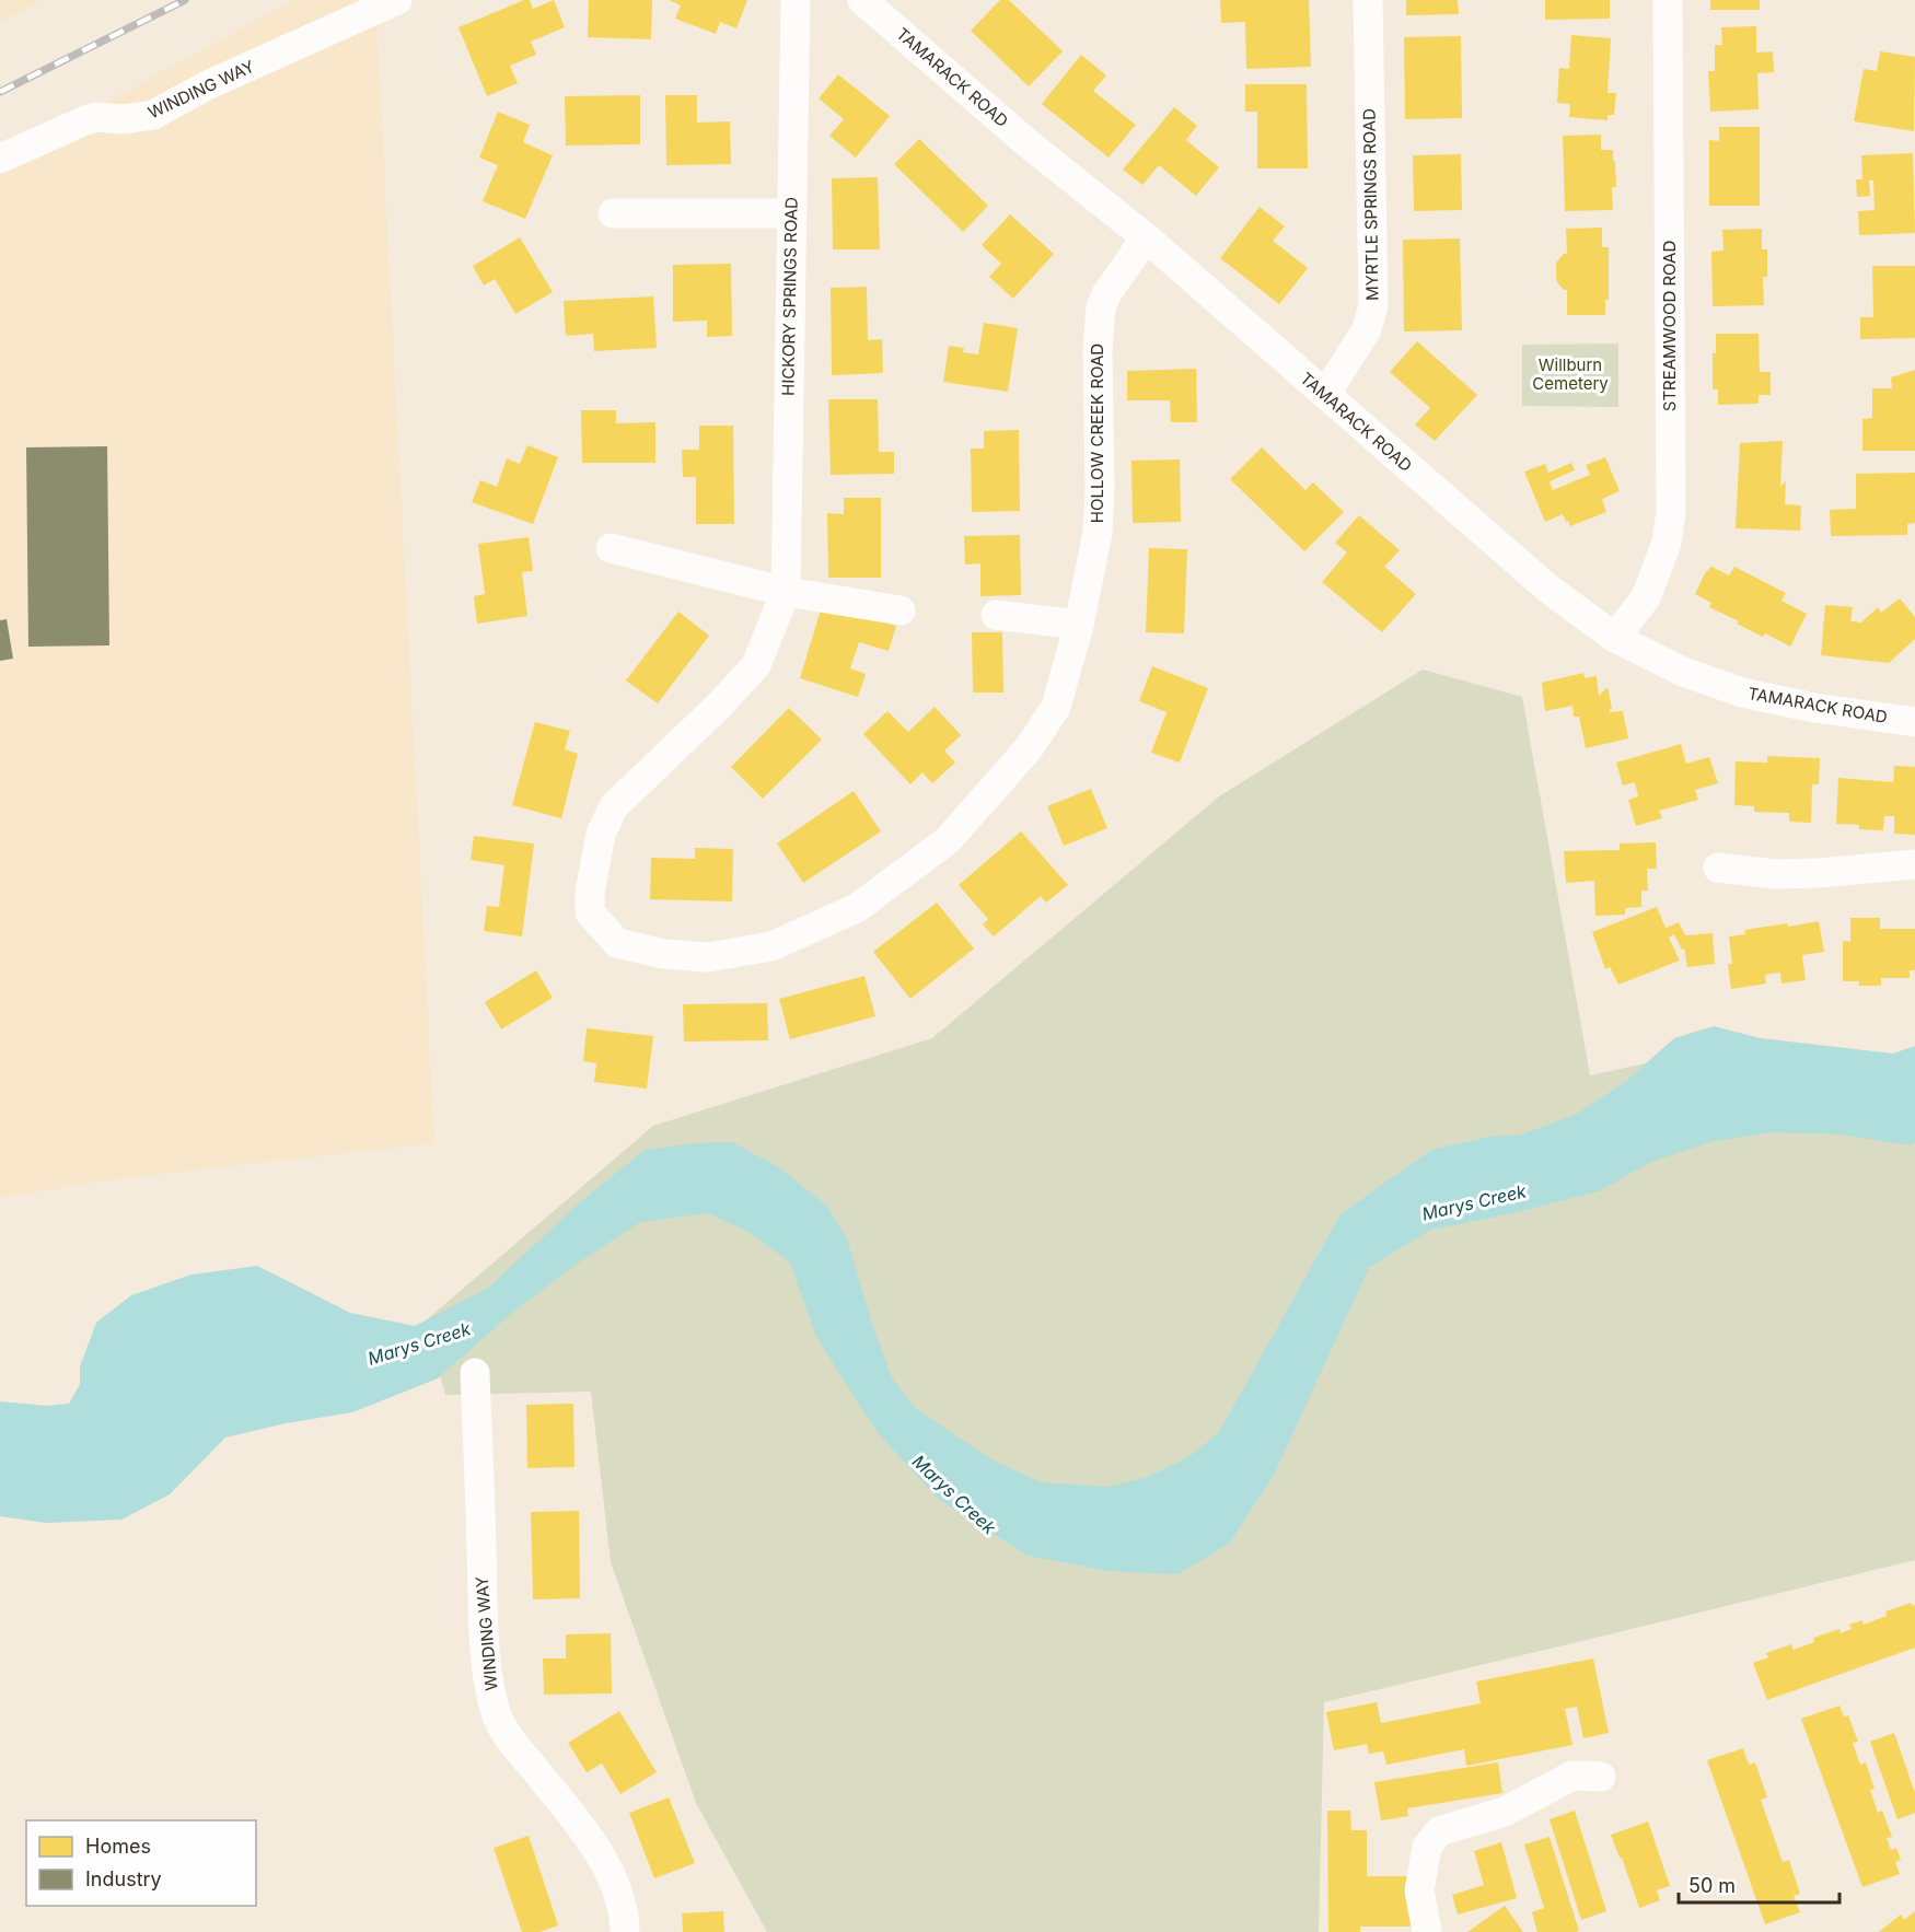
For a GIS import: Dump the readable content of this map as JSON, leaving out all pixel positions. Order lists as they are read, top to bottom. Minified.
{"streets":{"street":["TAMARACK ROAD","WINDING WAY","MYRTLE SPRINGS ROAD","HICKORY SPRINGS ROAD","STREAMWOOD ROAD","HOLLOW CREEK ROAD"]},"crossings":[["TAMARACK ROAD","MYRTLE SPRINGS ROAD"],["TAMARACK ROAD","STREAMWOOD ROAD"],["TAMARACK ROAD","HOLLOW CREEK ROAD"],["HICKORY SPRINGS ROAD","HOLLOW CREEK ROAD"]],"water":["Marys Creek"],"parks":["Willburn Cemetery"],"legend":["Homes","Industry"],"scale_bar":"50 m"}
